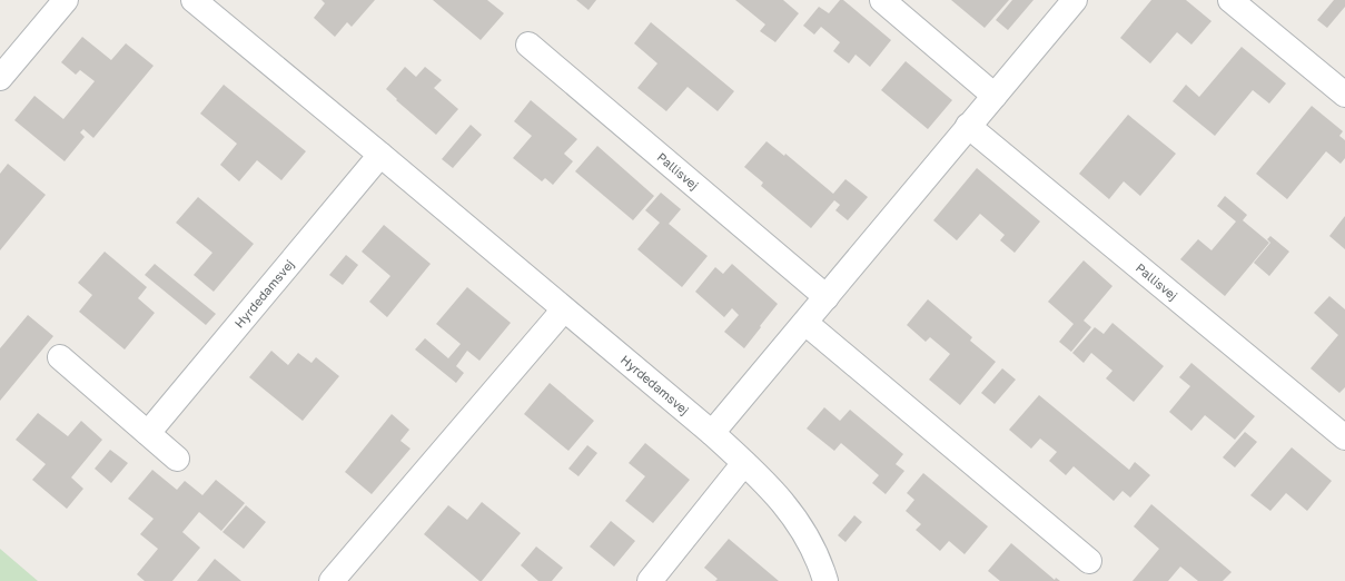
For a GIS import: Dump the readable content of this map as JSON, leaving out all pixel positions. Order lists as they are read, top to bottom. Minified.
{"streets":{"street":["Pallisvej","Hyrdedamsvej"]}}
